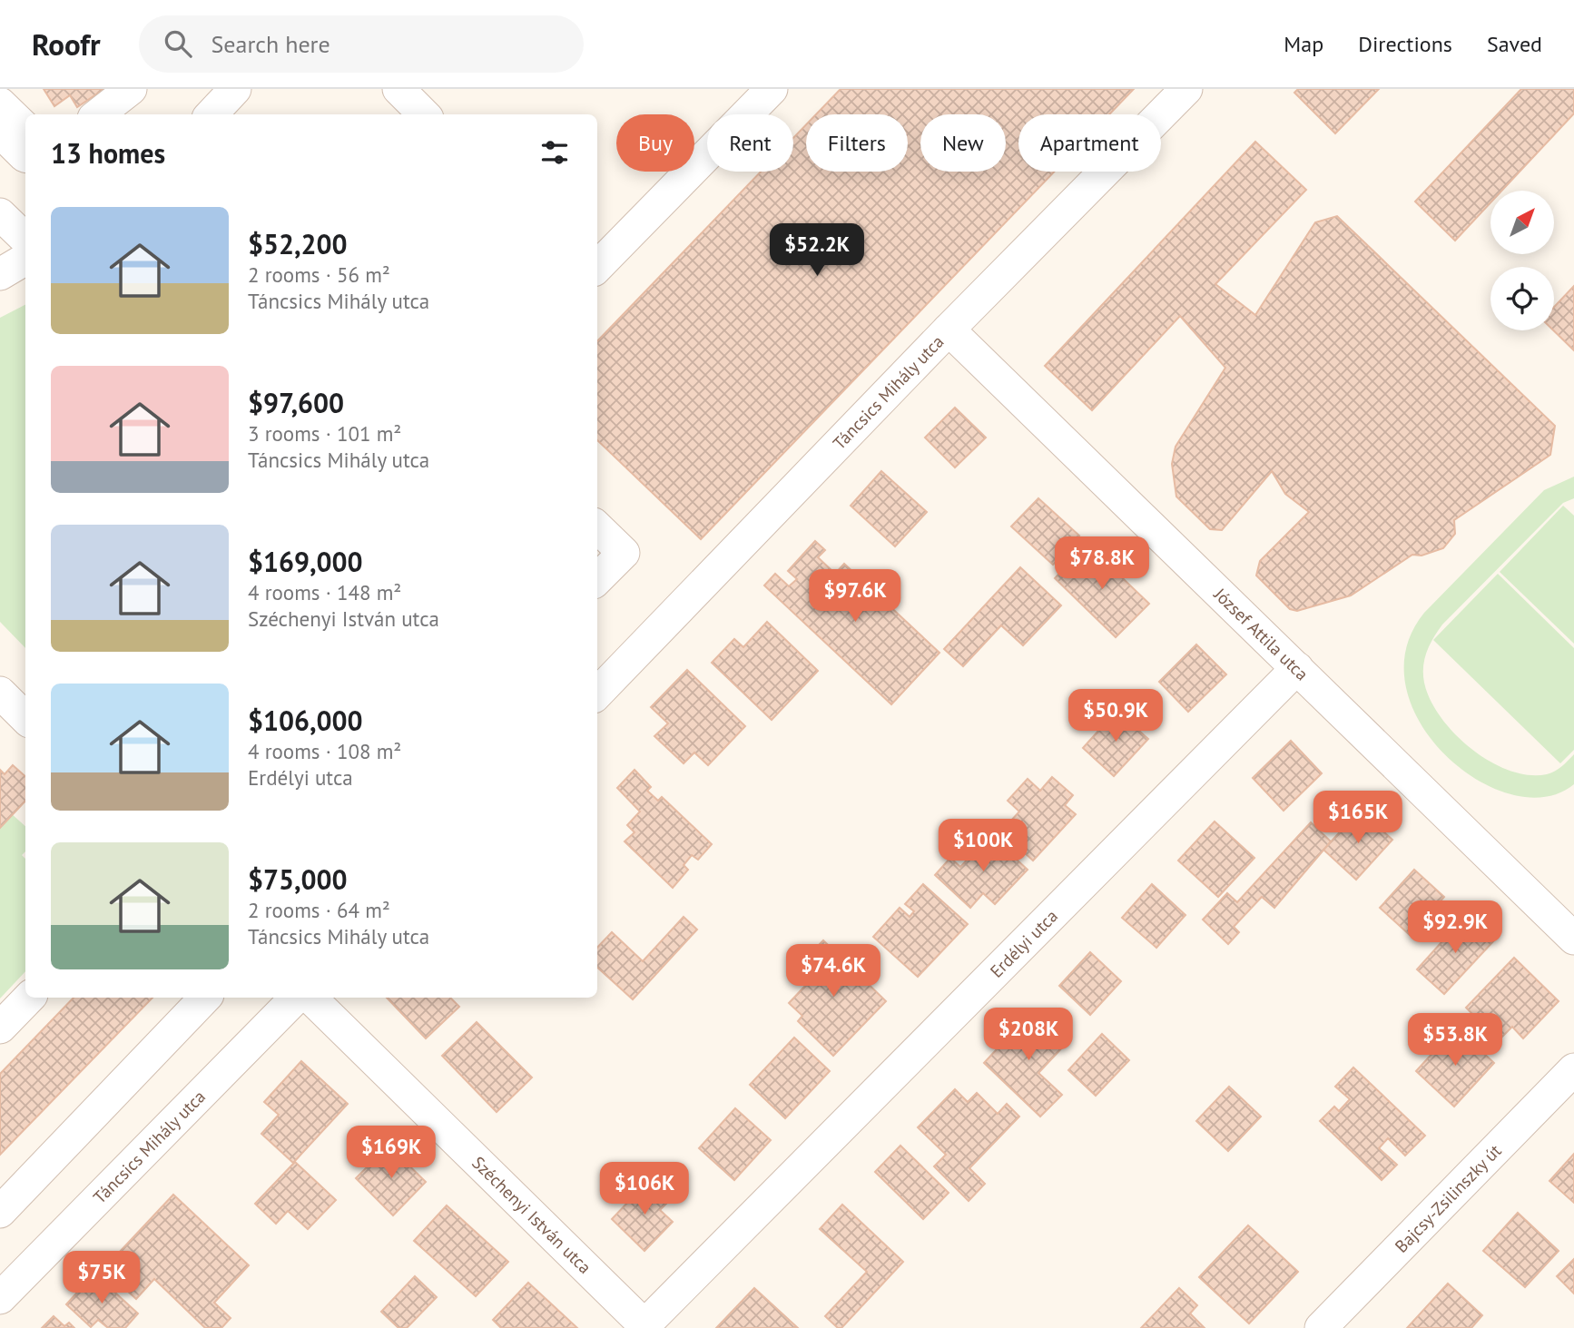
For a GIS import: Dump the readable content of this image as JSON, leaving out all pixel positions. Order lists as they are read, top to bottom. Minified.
{"streets":{"street":["Táncsics Mihály utca","József Attila utca","Erdélyi utca","Bajcsy-Zsilinszky út","Széchenyi István utca"]},"crossings":[["Táncsics Mihály utca","József Attila utca"],["József Attila utca","Erdélyi utca"],["Erdélyi utca","Széchenyi István utca"]],"north":"top right","page":{"header":"Roofr","search":"Search here","nav":["Map","Directions","Saved"],"chip":["Buy","Rent","Filters","New","Apartment"],"heading":"13 homes","list":[{"name":"$52,200","note":"2 rooms · 56 m² · Táncsics Mihály utca"},{"name":"$97,600","note":"3 rooms · 101 m² · Táncsics Mihály utca"},{"name":"$169,000","note":"4 rooms · 148 m² · Széchenyi István utca"},{"name":"$106,000","note":"4 rooms · 108 m² · Erdélyi utca"},{"name":"$75,000","note":"2 rooms · 64 m² · Táncsics Mihály utca"}],"price":["$52.2K","$78.8K","$97.6K","$50.9K","$165K","$100K","$92.9K","$74.6K","$208K","$53.8K","$169K","$106K","$75K"]}}
